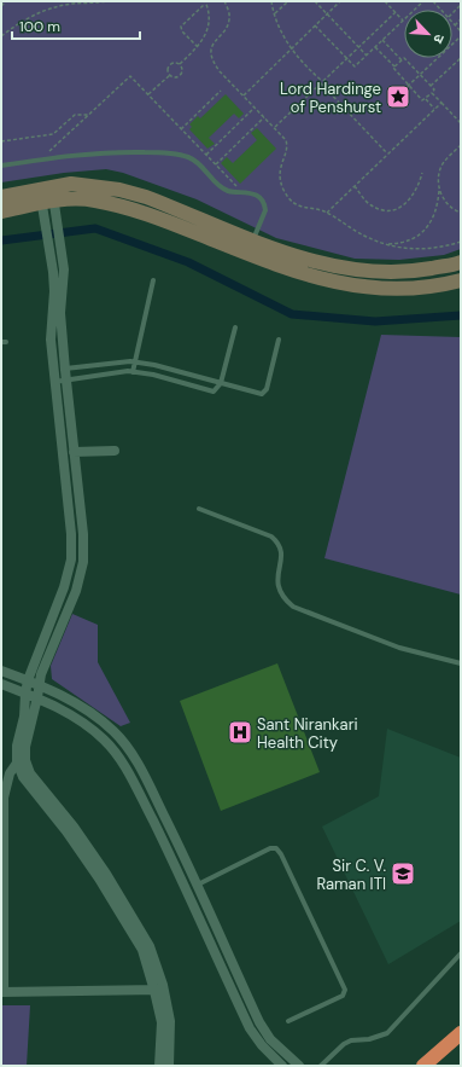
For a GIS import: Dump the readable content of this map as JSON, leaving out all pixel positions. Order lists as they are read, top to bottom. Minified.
{"places":{"place":["Lord Hardinge of Penshurst"],"hospital":["Sant Nirankari Health City"],"school or university":["Sir C. V. Raman ITI"]},"scale_bar":"100 m","north":"bottom right"}
